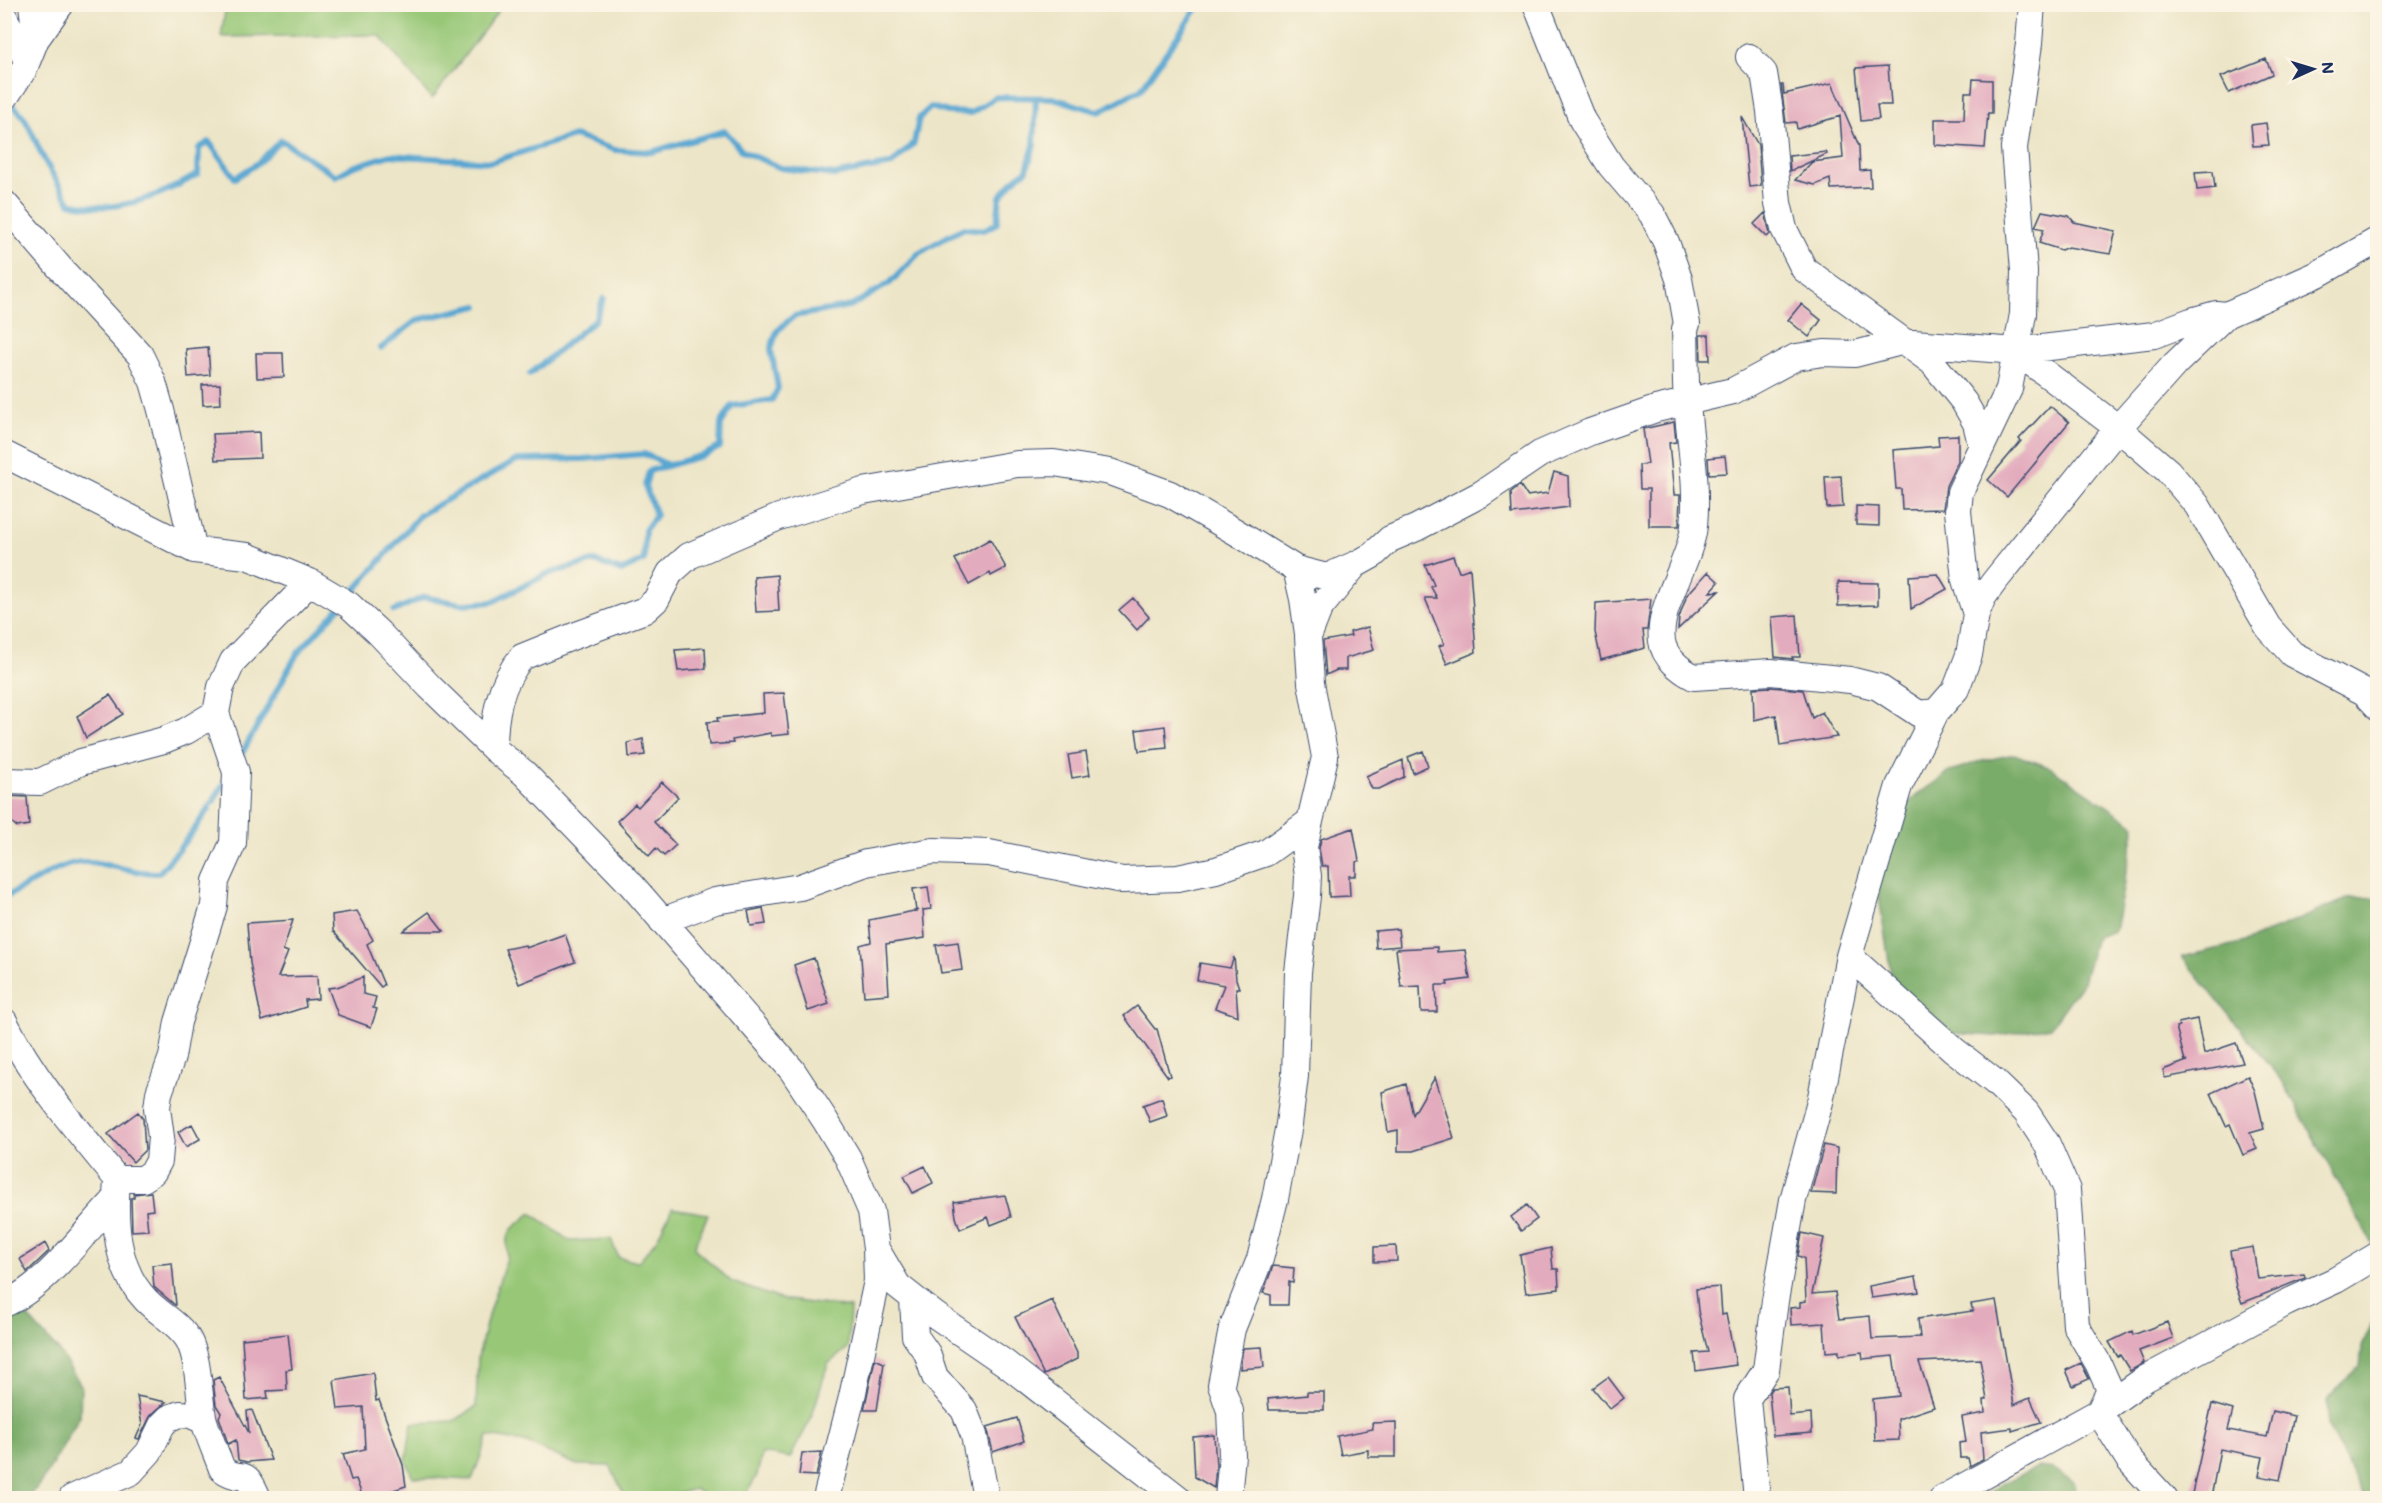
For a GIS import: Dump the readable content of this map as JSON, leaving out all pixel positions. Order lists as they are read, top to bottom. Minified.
{"north":"right"}
